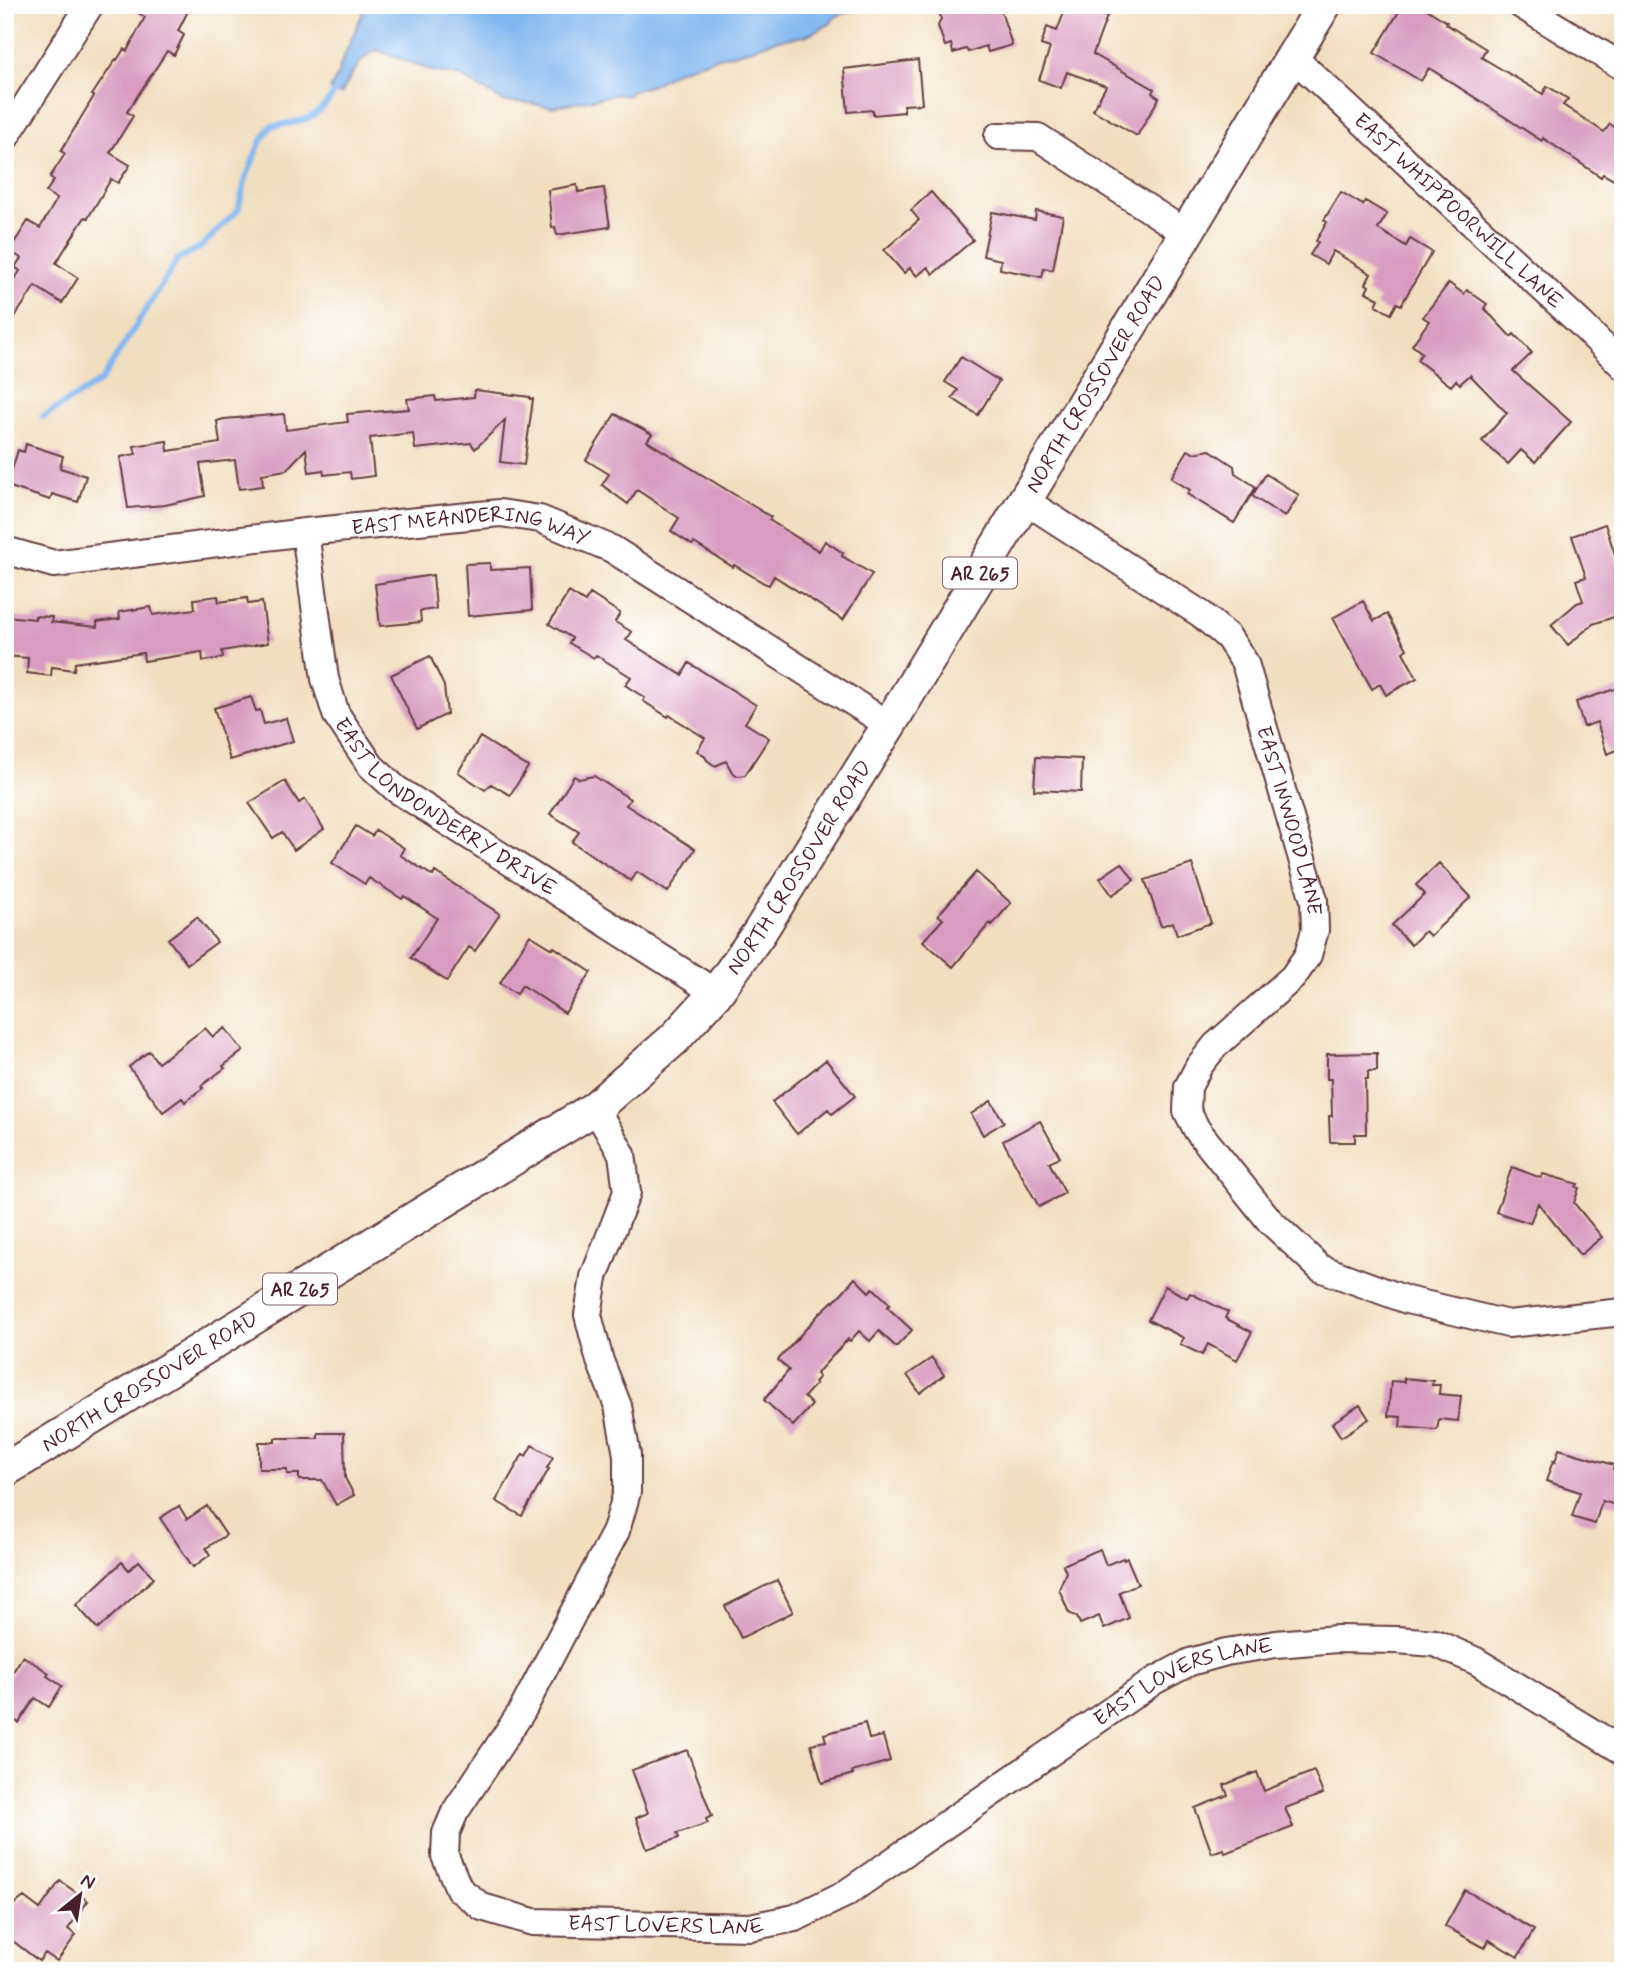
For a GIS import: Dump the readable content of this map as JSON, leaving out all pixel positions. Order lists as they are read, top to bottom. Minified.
{"streets":{"main road":["NORTH CROSSOVER ROAD","AR 265"],"street":["EAST WHIPPOORWILL LANE","EAST MEANDERING WAY","EAST LONDONDERRY DRIVE","EAST INWOOD LANE","EAST LOVERS LANE"]},"crossings":[["EAST WHIPPOORWILL LANE","NORTH CROSSOVER ROAD"],["NORTH CROSSOVER ROAD","EAST MEANDERING WAY"],["NORTH CROSSOVER ROAD","EAST LONDONDERRY DRIVE"],["NORTH CROSSOVER ROAD","EAST INWOOD LANE"],["NORTH CROSSOVER ROAD","EAST LOVERS LANE"],["EAST MEANDERING WAY","EAST LONDONDERRY DRIVE"]],"north":"top right"}
